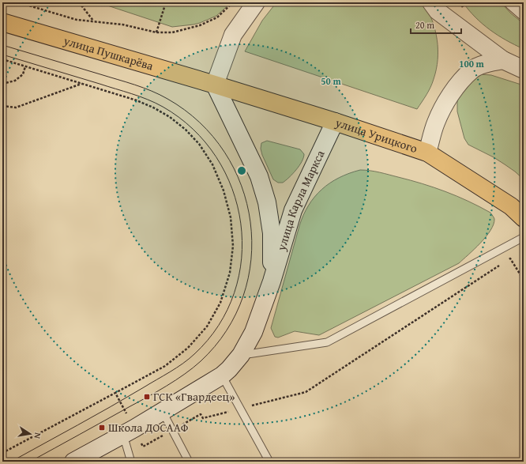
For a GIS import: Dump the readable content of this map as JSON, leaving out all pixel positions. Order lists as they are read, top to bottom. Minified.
{"streets":{"main road":["улица Пушкарёва","улица Урицкого","улица Карла Маркса"]},"crossings":[["улица Пушкарёва","улица Урицкого"],["улица Пушкарёва","улица Карла Маркса"],["улица Урицкого","улица Карла Маркса"]],"places":{"transit":["ГСК «Гвардеец»","Школа ДОСААФ"]},"scale_bar":"20 m","north":"right","rings":["100 m","50 m"]}
